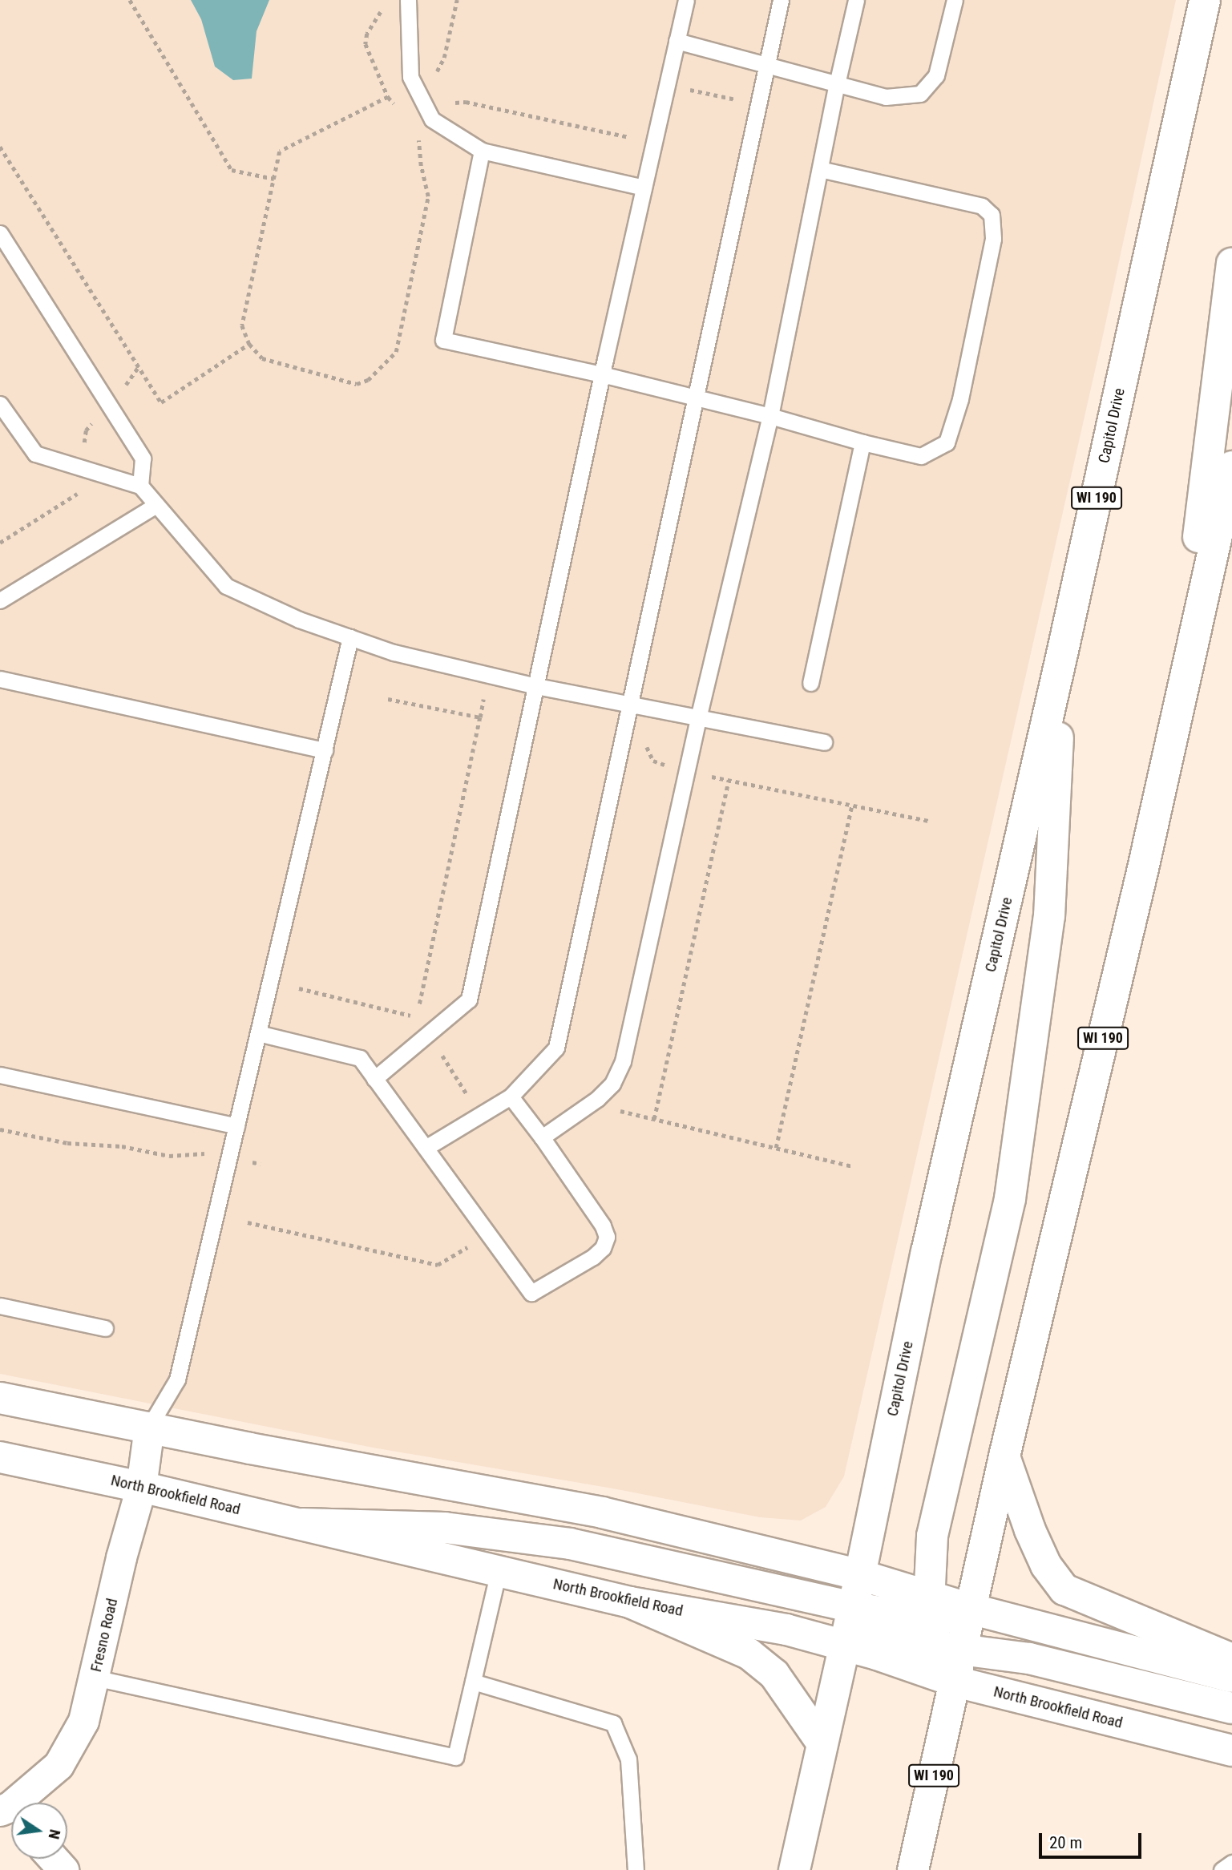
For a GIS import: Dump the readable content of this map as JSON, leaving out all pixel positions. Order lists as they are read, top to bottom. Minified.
{"streets":{"main road":["Capitol Drive","WI 190","North Brookfield Road"],"street":["Fresno Road"]},"crossings":[["Capitol Drive","North Brookfield Road"],["WI 190","North Brookfield Road"],["North Brookfield Road","Fresno Road"]],"scale_bar":"20 m","north":"right"}
